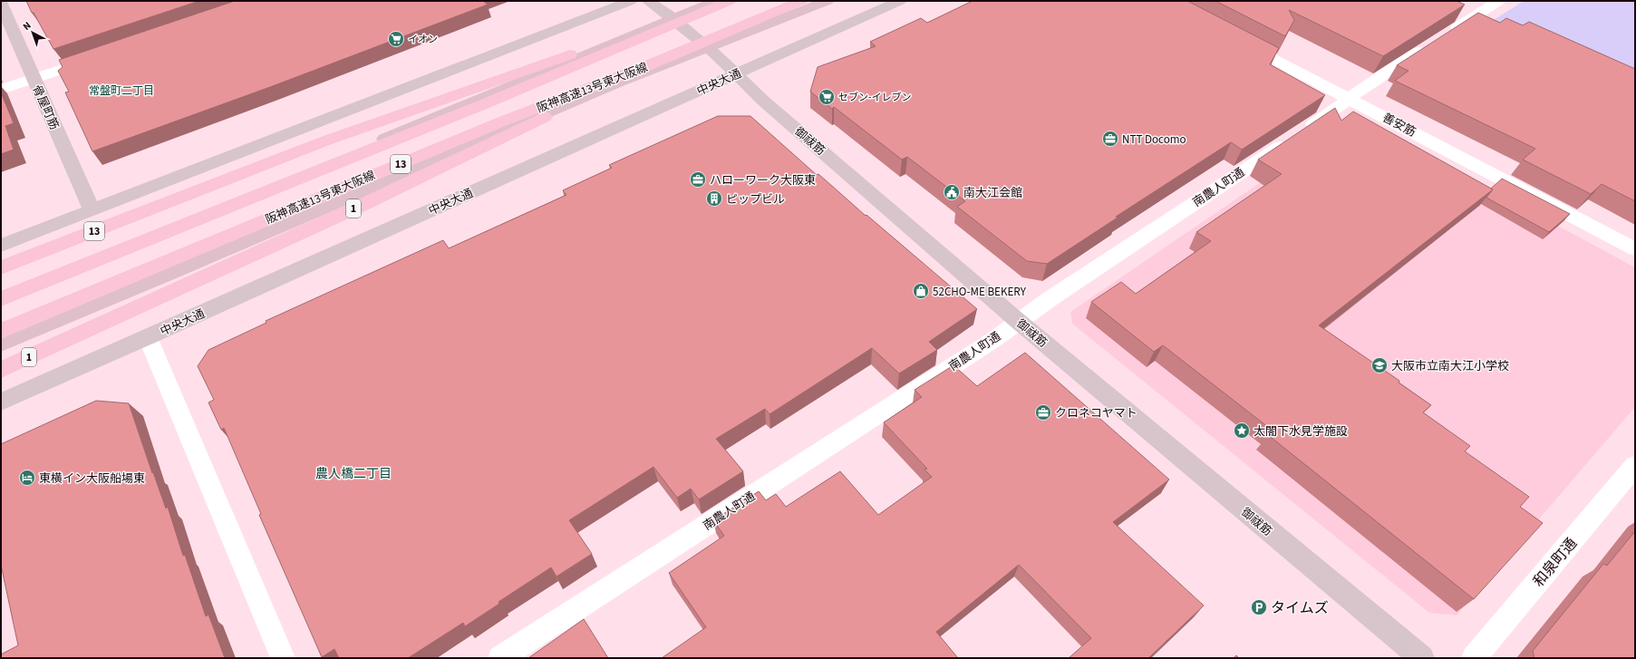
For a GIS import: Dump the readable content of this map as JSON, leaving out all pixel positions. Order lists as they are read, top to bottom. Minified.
{"streets":{"highway":["阪神高速13号東大阪線","13","1"],"street":["中央大通","骨屋町筋","善安筋","御祓筋","南農人町通","和泉町通"]},"crossings":[["中央大通","御祓筋"],["阪神高速13号東大阪線","13"],["阪神高速13号東大阪線","1"],["善安筋","南農人町通"],["御祓筋","南農人町通"]],"districts":["常盤町二丁目","農人橋二丁目"],"places":{"supermarket":["イオン","セブン-イレブン"],"office":["NTT Docomo","ハローワーク大阪東","クロネコヤマト"],"public building":["南大江会館"],"building":["ピップビル"],"shop":["52CHO-ME BEKERY"],"school or university":["大阪市立南大江小学校"],"place":["太閤下水見学施設"],"hotel":["東横イン大阪船場東"],"parking":["タイムズ"]},"north":"top left"}
